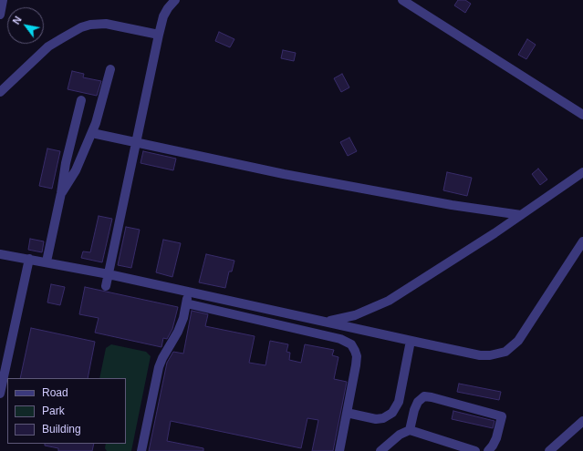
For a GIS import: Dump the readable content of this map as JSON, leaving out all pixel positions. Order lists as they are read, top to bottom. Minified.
{"legend":["Road","Park","Building"],"north":"top left"}
